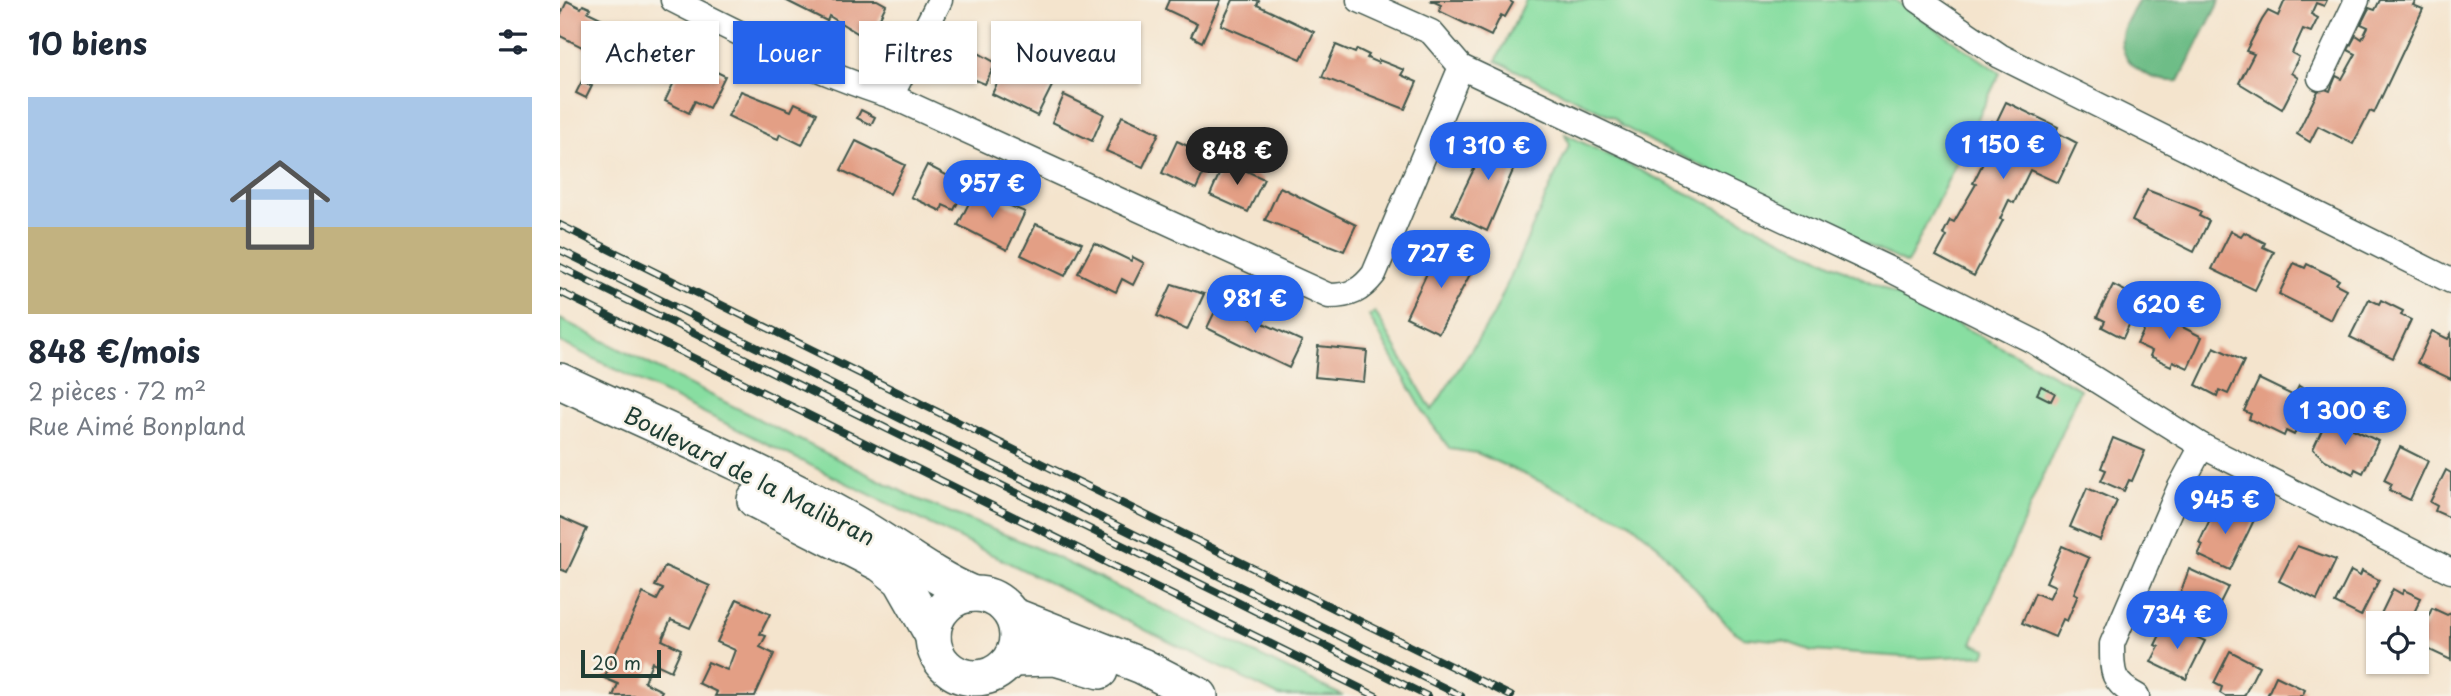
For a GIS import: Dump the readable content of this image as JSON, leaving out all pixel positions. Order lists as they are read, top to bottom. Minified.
{"streets":{"main road":["Boulevard de la Malibran"]},"scale_bar":"20 m","page":{"heading":"10 biens","chip":["Acheter","Louer","Filtres","Nouveau"],"list":[{"name":"848 €/mois","note":"2 pièces · 72 m² · Rue Aimé Bonpland"}],"price":["1 150 €","1 310 €","848 €","957 €","727 €","981 €","620 €","1 300 €","945 €","734 €"],"scale":"20 m"}}
